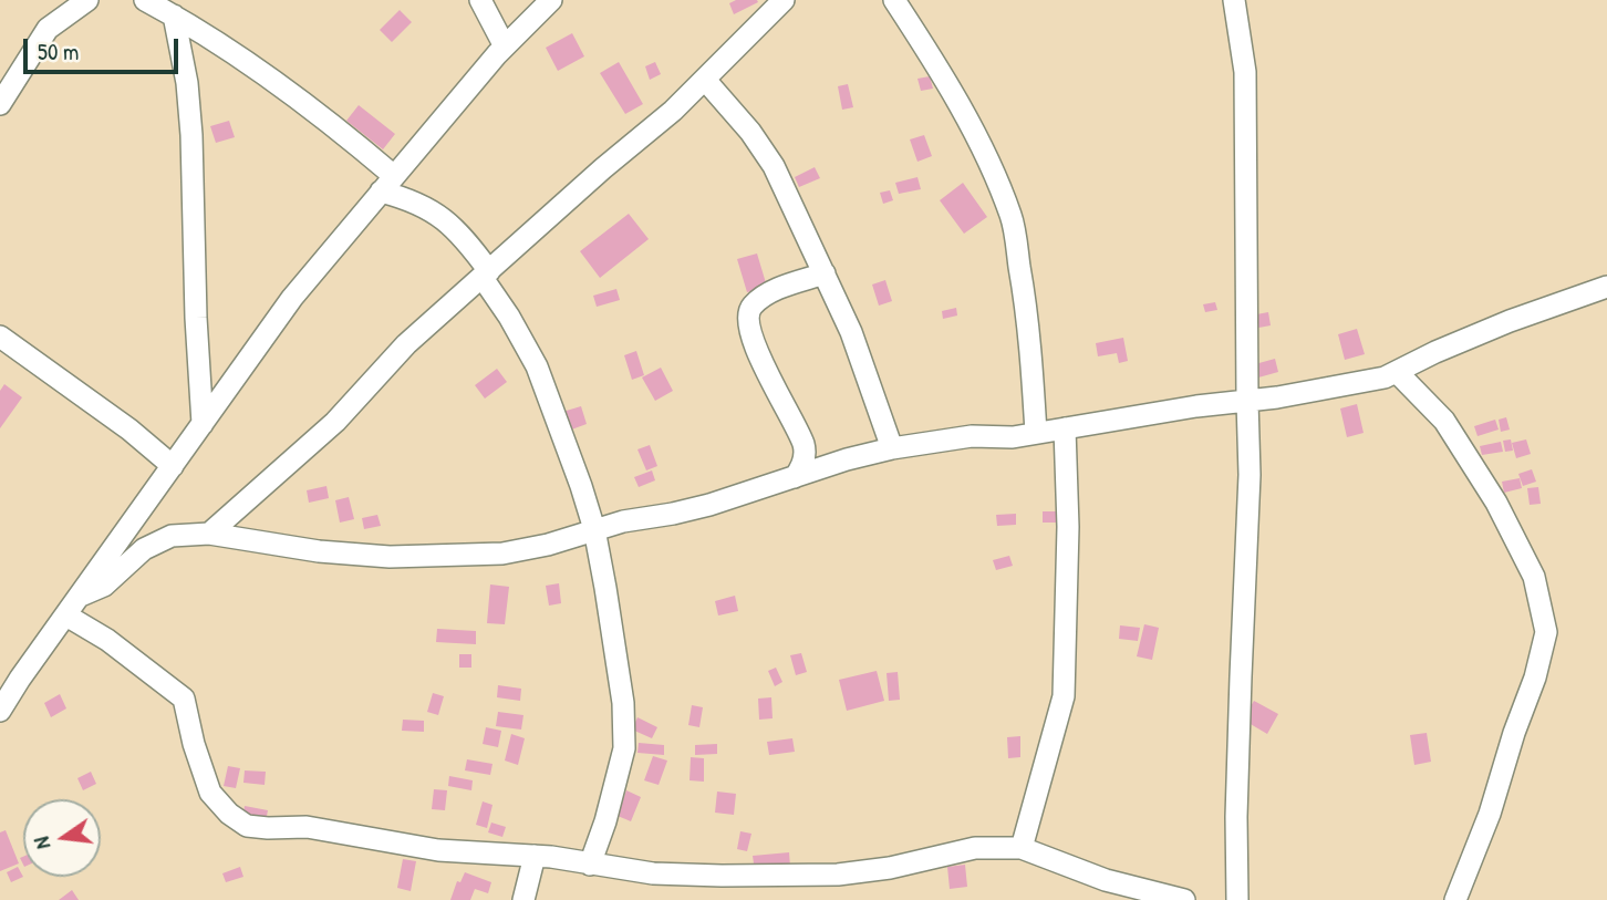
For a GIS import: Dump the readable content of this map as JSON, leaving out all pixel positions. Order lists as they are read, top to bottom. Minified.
{"scale_bar":"50 m","north":"left"}
